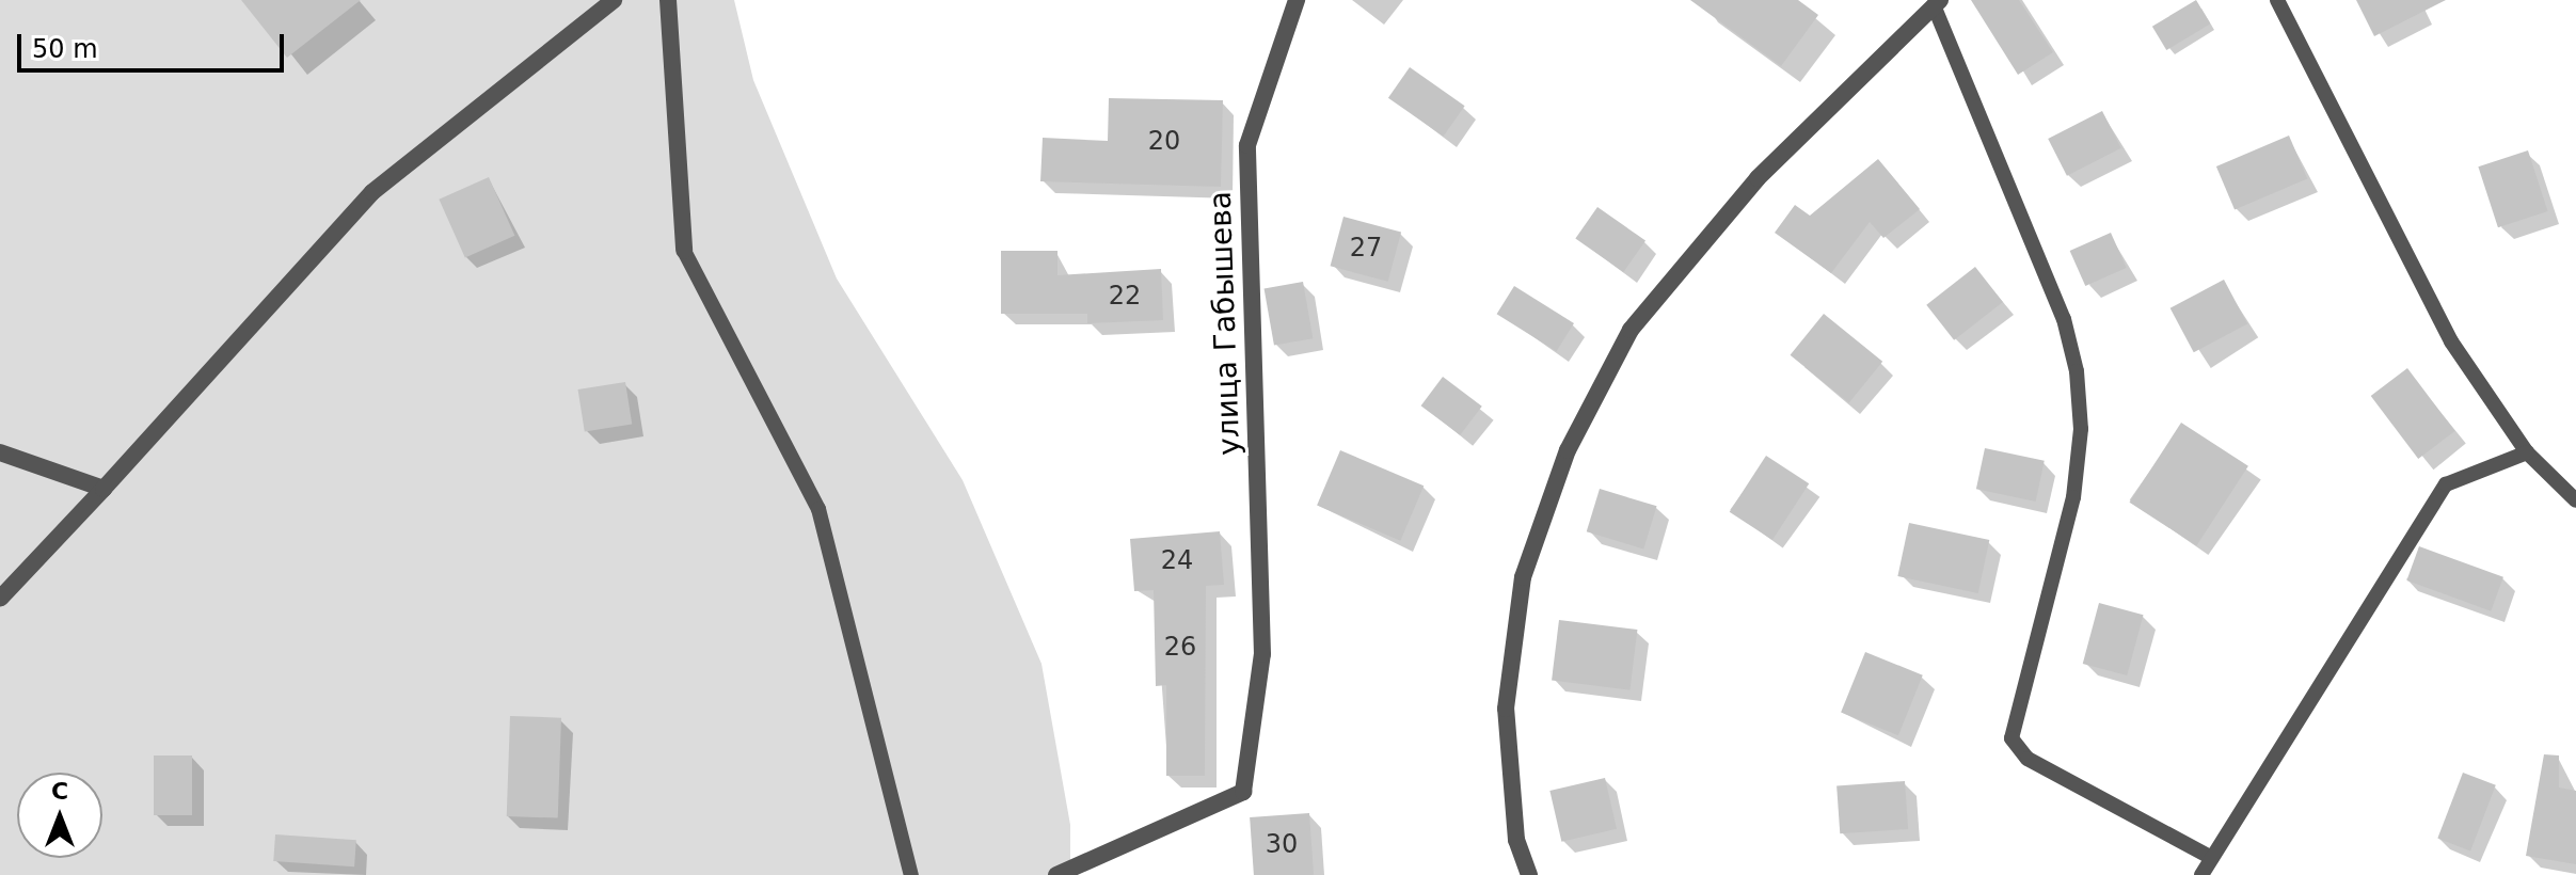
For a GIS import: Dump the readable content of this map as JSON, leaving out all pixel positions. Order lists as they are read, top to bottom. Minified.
{"streets":{"street":["улица Габышева"]},"house_numbers":["20","27","22","24","26","30"],"scale_bar":"50 m","north":"top"}
